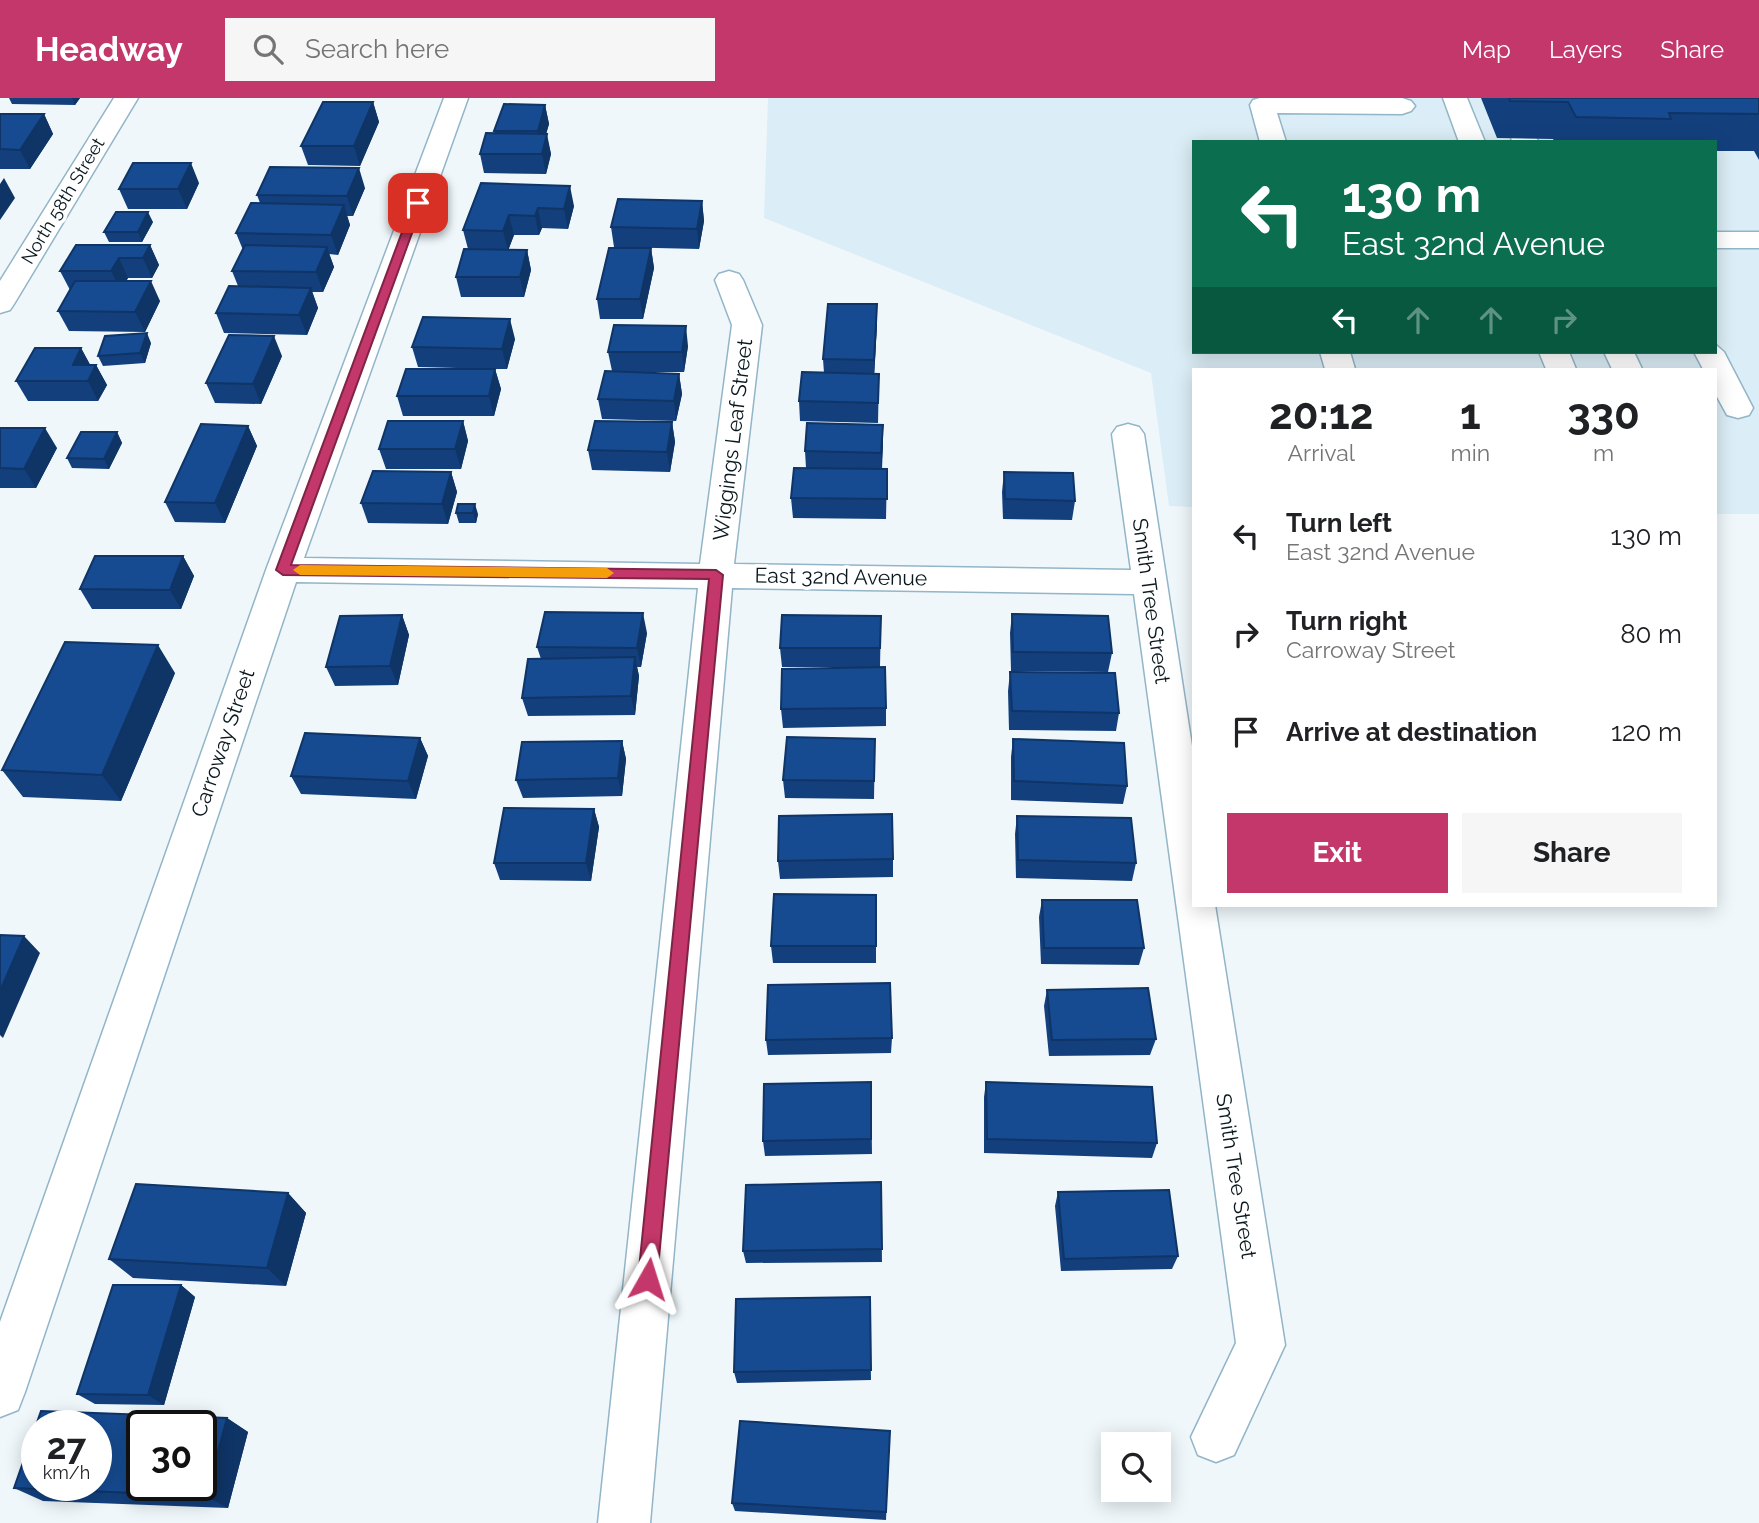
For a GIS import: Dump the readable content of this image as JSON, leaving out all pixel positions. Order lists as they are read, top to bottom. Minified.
{"streets":{"street":["North 58th Street","Wiggings Leaf Street","East 32nd Avenue","Smith Tree Street","Carroway Street"]},"crossings":[["Wiggings Leaf Street","East 32nd Avenue"],["East 32nd Avenue","Smith Tree Street"],["East 32nd Avenue","Carroway Street"]],"page":{"header":"Headway","search":"Search here","nav":["Map","Layers","Share"],"turn":["130 m","East 32nd Avenue"],"eta":["20:12","Arrival","1","min","330","m"],"list":[{"name":"Turn left","note":"East 32nd Avenue","value":"130 m"},{"name":"Turn right","note":"Carroway Street","value":"80 m"},{"name":"Arrive at destination","value":"120 m"}],"buttons":["Exit","Share"],"speed":"27 km/h","limit":"30"}}
